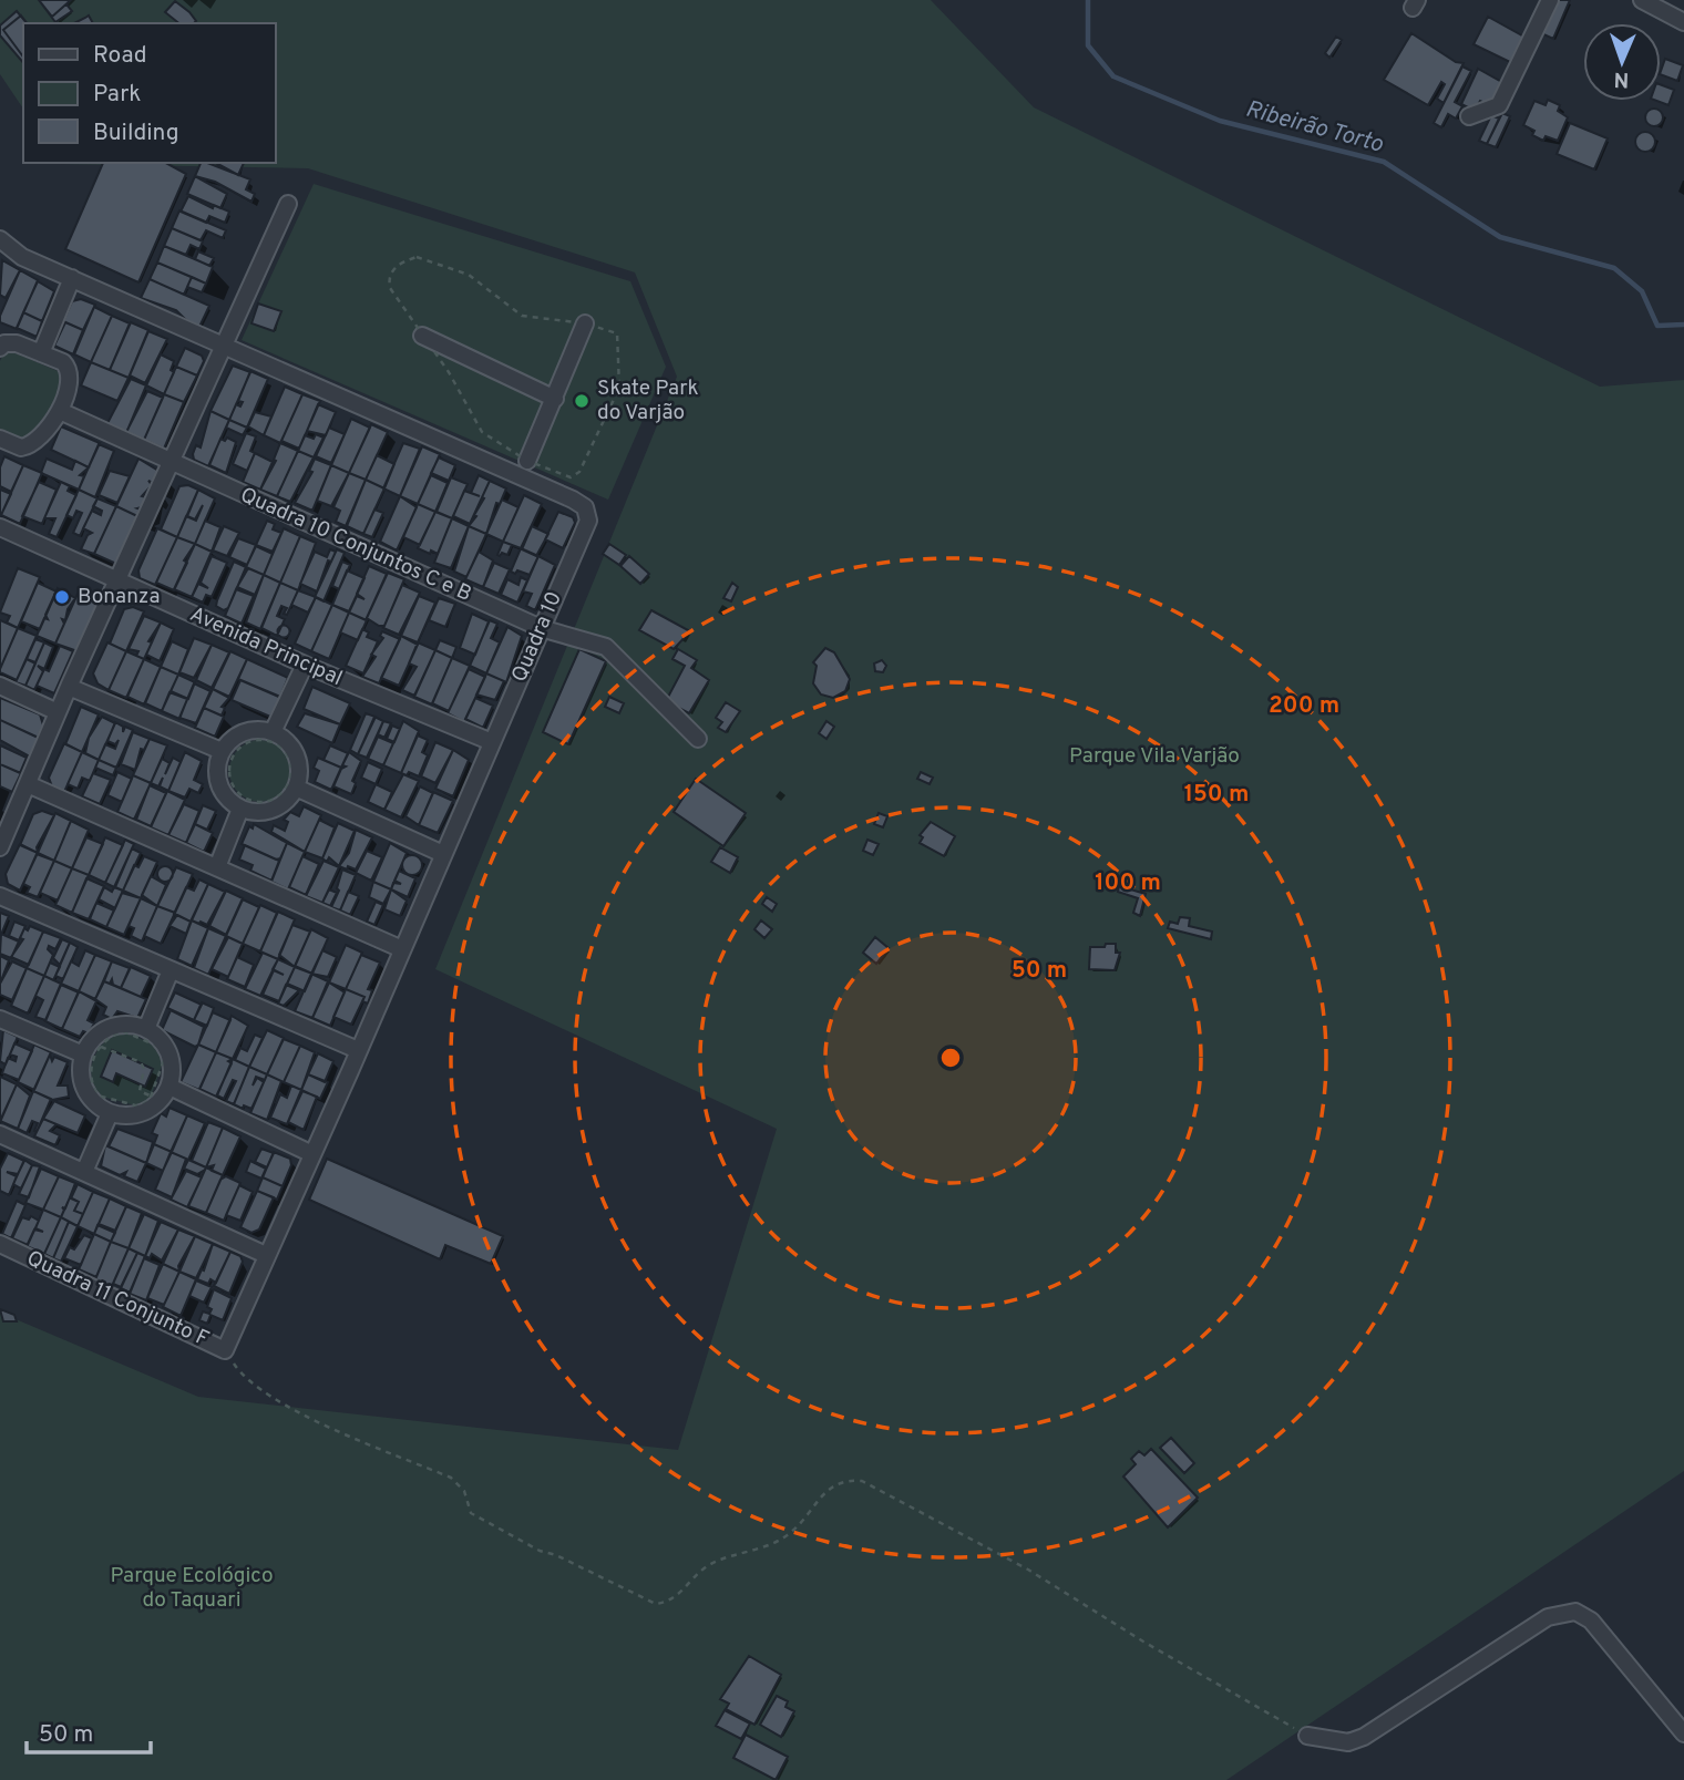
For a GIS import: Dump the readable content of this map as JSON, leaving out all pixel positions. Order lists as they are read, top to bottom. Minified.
{"streets":{"street":["Quadra 10 Conjuntos C e B","Quadra 10","Avenida Principal","Quadra 11 Conjunto F"]},"crossings":[["Quadra 10 Conjuntos C e B","Quadra 10"],["Quadra 10","Avenida Principal"],["Quadra 10","Quadra 11 Conjunto F"]],"water":["Ribeirão Torto"],"parks":["Parque Vila Varjão","Parque Ecológico do Taquari"],"places":["Skate Park do Varjão","Bonanza"],"legend":["Road","Park","Building"],"scale_bar":"50 m","north":"bottom","rings":["200 m","150 m","100 m","50 m"]}
